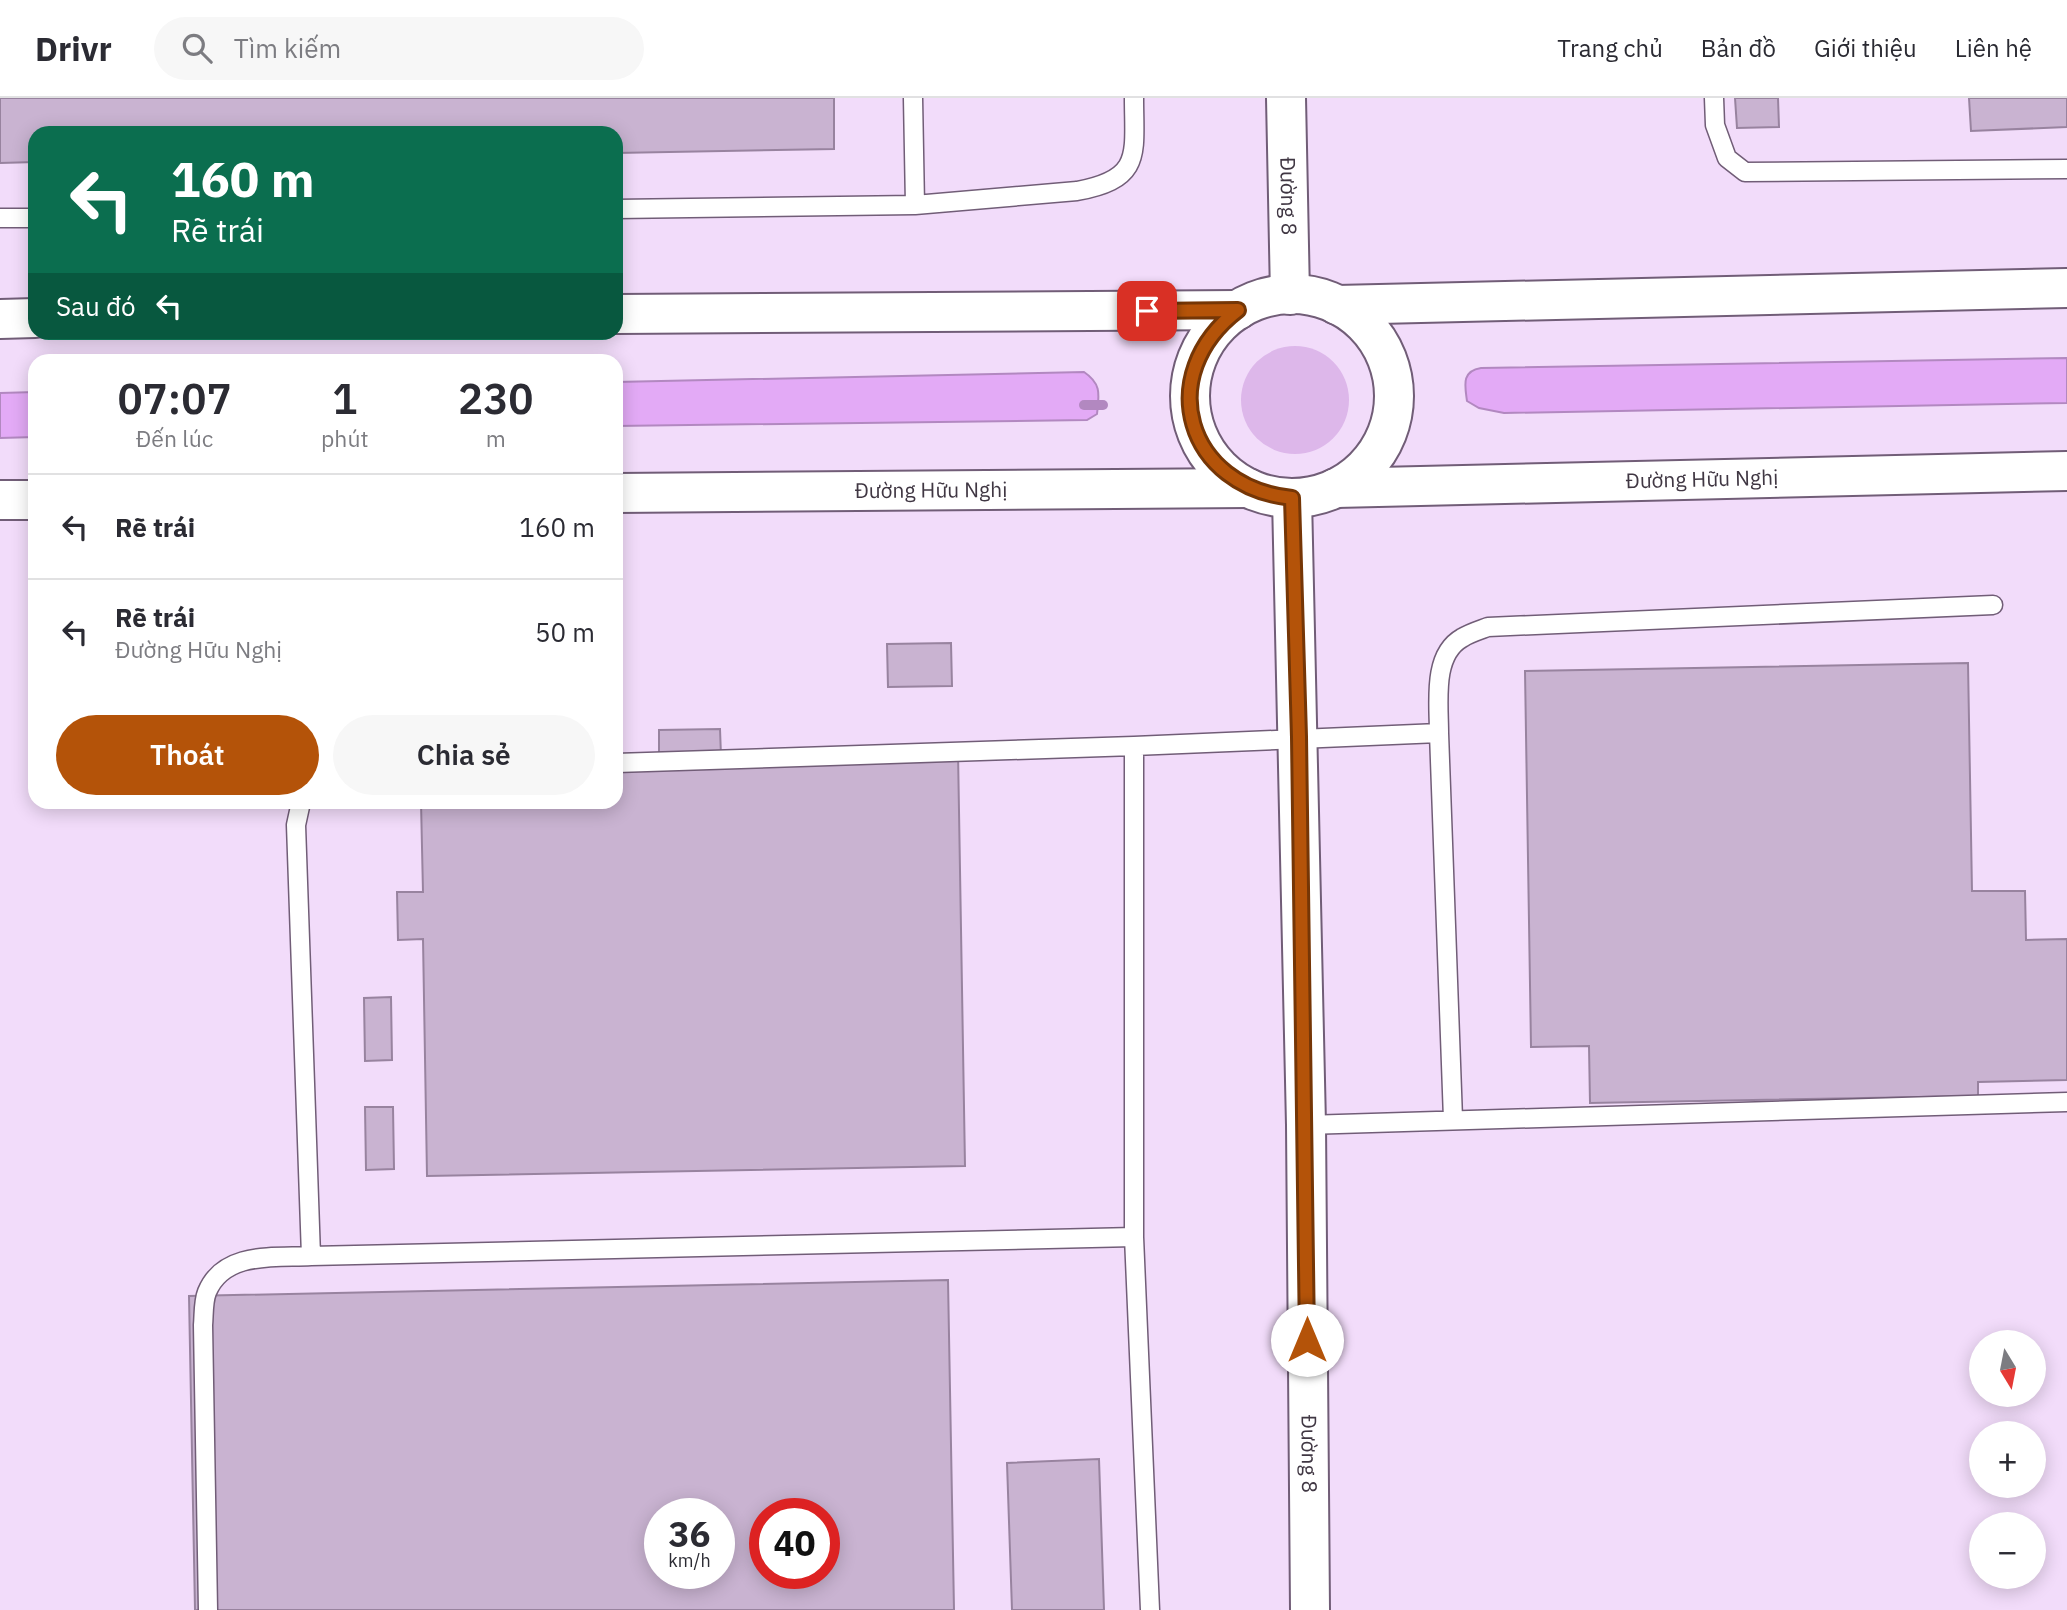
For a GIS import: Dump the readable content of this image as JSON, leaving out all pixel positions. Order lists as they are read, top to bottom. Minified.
{"streets":{"main road":["Đường 8","Đường Hữu Nghị"]},"crossings":[["Đường 8","Đường Hữu Nghị"]],"north":"bottom","page":{"header":"Drivr","search":"Tìm kiếm","nav":["Trang chủ","Bản đồ","Giới thiệu","Liên hệ"],"turn":["160 m","Rẽ trái"],"then":"Sau đó","eta":["07:07","Đến lúc","1","phút","230","m"],"list":[{"name":"Rẽ trái","value":"160 m"},{"name":"Rẽ trái","note":"Đường Hữu Nghị","value":"50 m"}],"buttons":["Thoát","Chia sẻ"],"map_buttons":["+","−"],"speed":"36 km/h","limit":"40"}}
